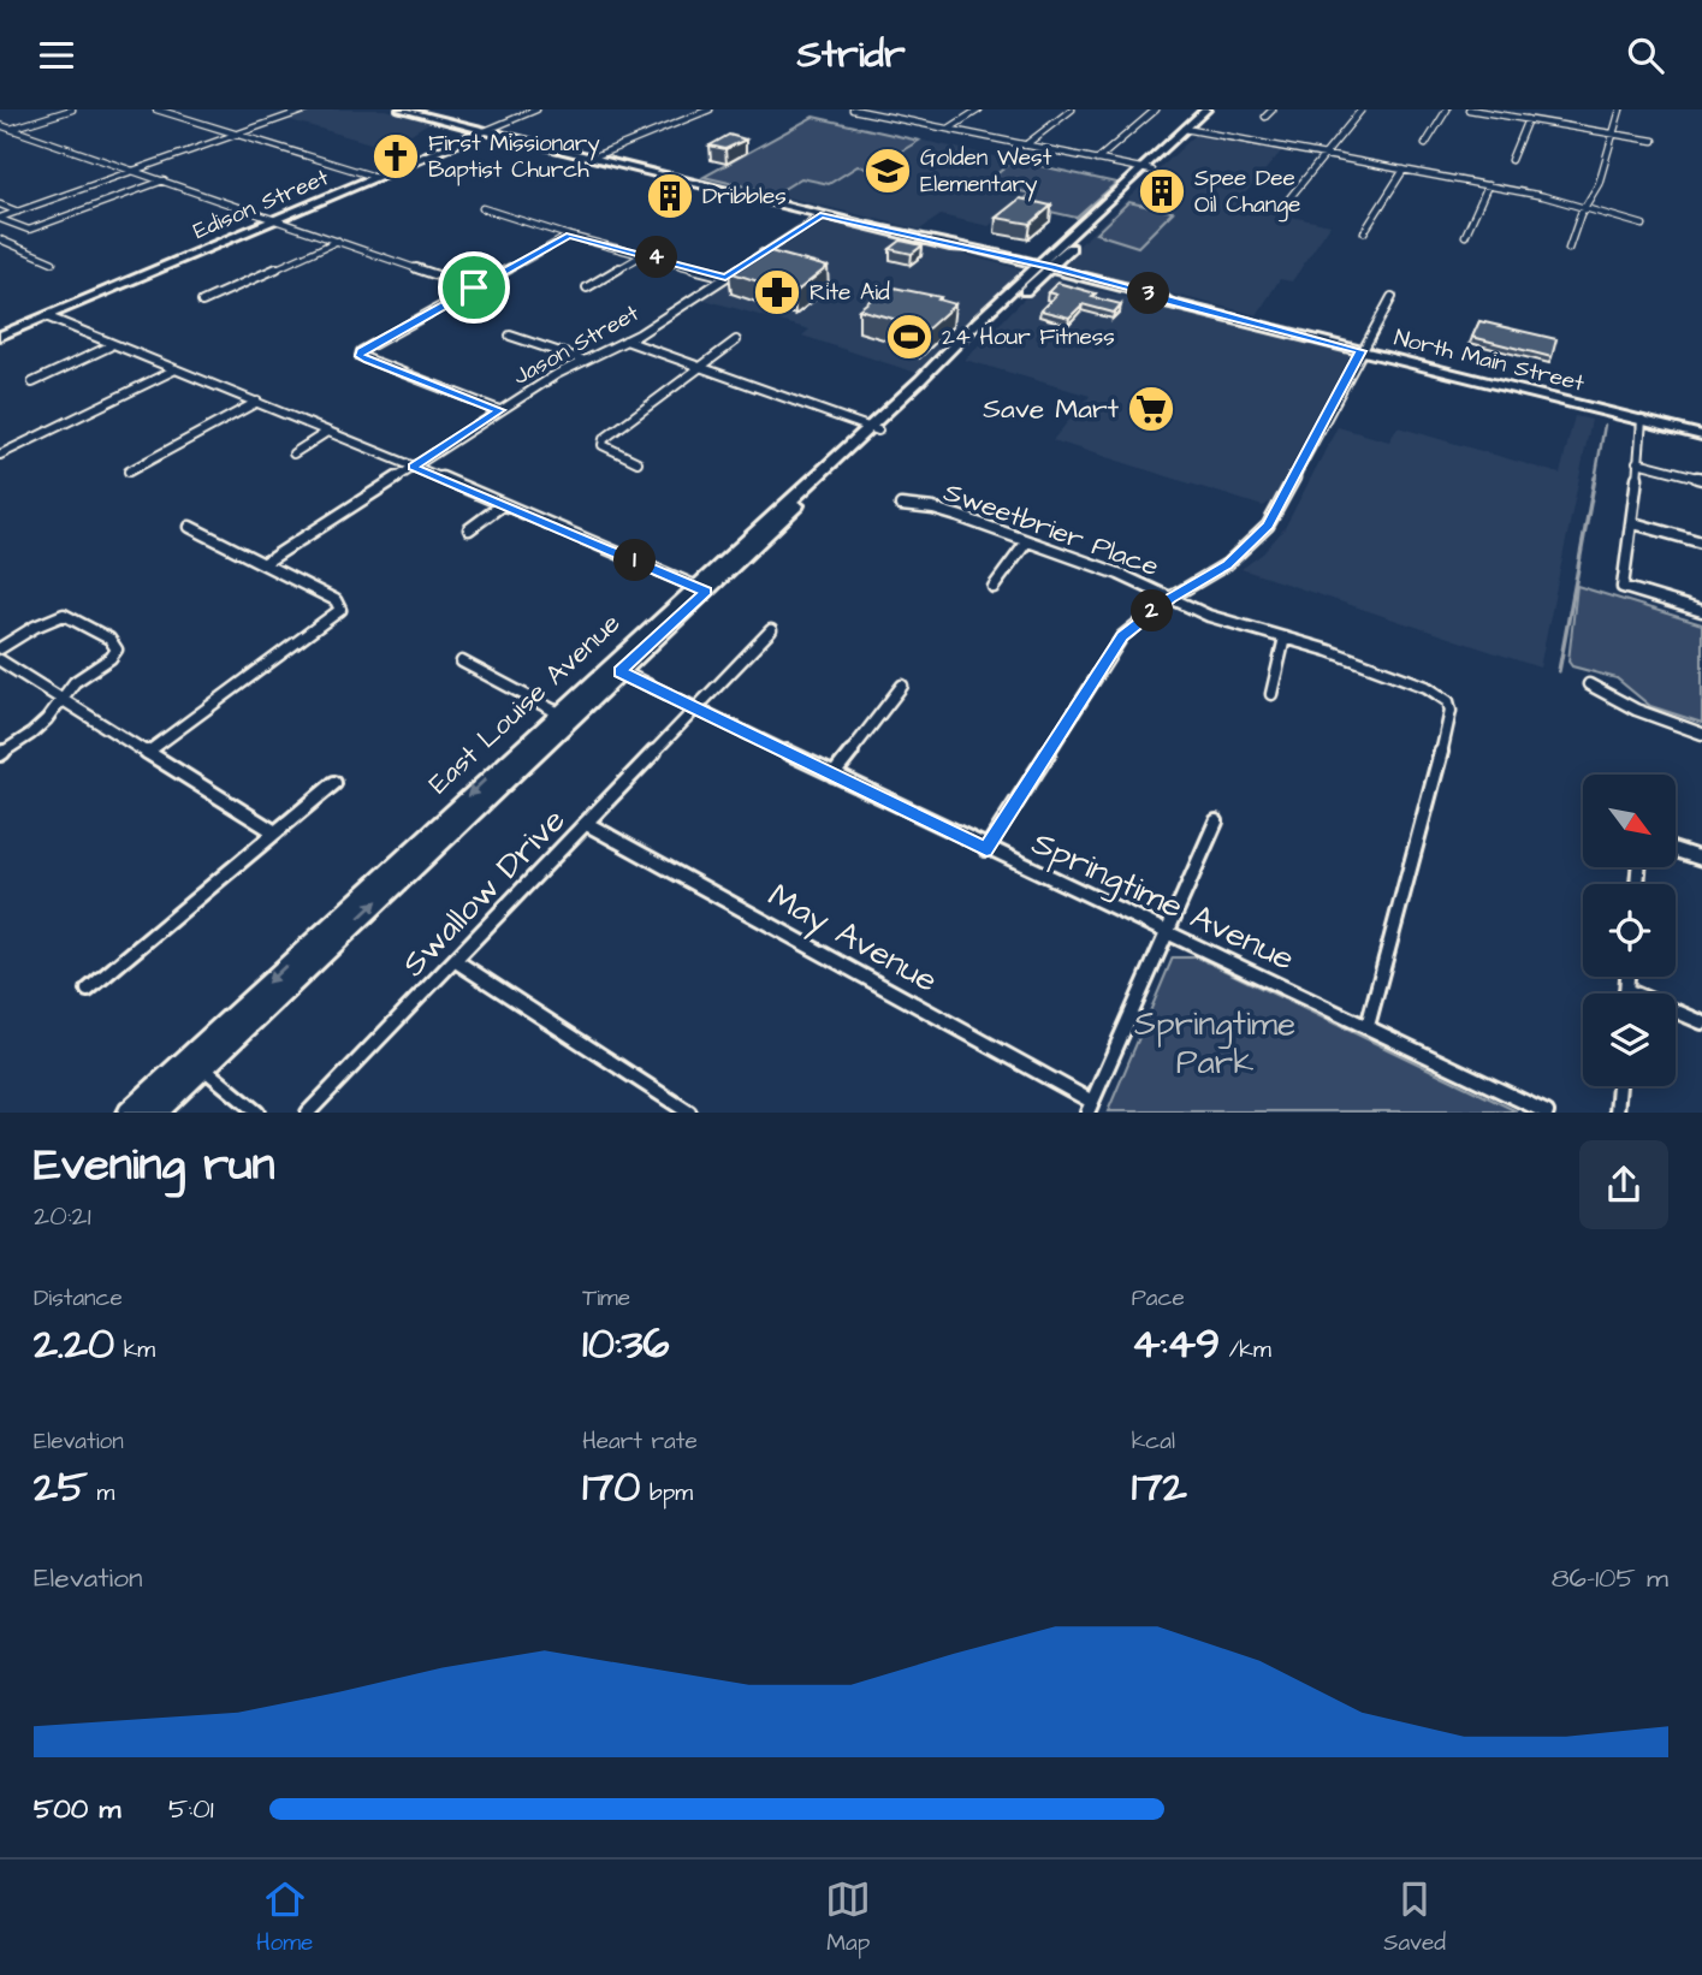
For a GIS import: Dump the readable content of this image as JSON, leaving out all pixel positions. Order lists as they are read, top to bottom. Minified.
{"streets":{"main road":["North Main Street"],"street":["Edison Street","Jason Street","Sweetbrier Place","East Louise Avenue","Swallow Drive","Springtime Avenue","May Avenue"]},"crossings":[["Edison Street","North Main Street"],["Jason Street","North Main Street"],["North Main Street","East Louise Avenue"],["Sweetbrier Place","Springtime Avenue"],["East Louise Avenue","Springtime Avenue"],["Swallow Drive","Springtime Avenue"],["Swallow Drive","May Avenue"]],"parks":["Springtime Park"],"places":{"church":["First Missionary Baptist Church"],"school or university":["Golden West Elementary"],"building":["Spee Dee Oil Change","Dribbles"],"pharmacy":["Rite Aid"],"sports":["24 Hour Fitness"],"supermarket":["Save Mart"]},"north":"bottom right","page":{"header":"Stridr","pins":["4","3","1","2"],"heading":["Evening run","20:21"],"stats":[["Distance","2.20 km"],["Time","10:36"],["Pace","4:49 /km"],["Elevation","25 m"],["Heart rate","170 bpm"],["kcal","172"]],"chart":["Elevation","86–105 m"],"list":[{"name":"500 m","note":"5:01"}],"tabs":["Home","Map","Saved"]}}
